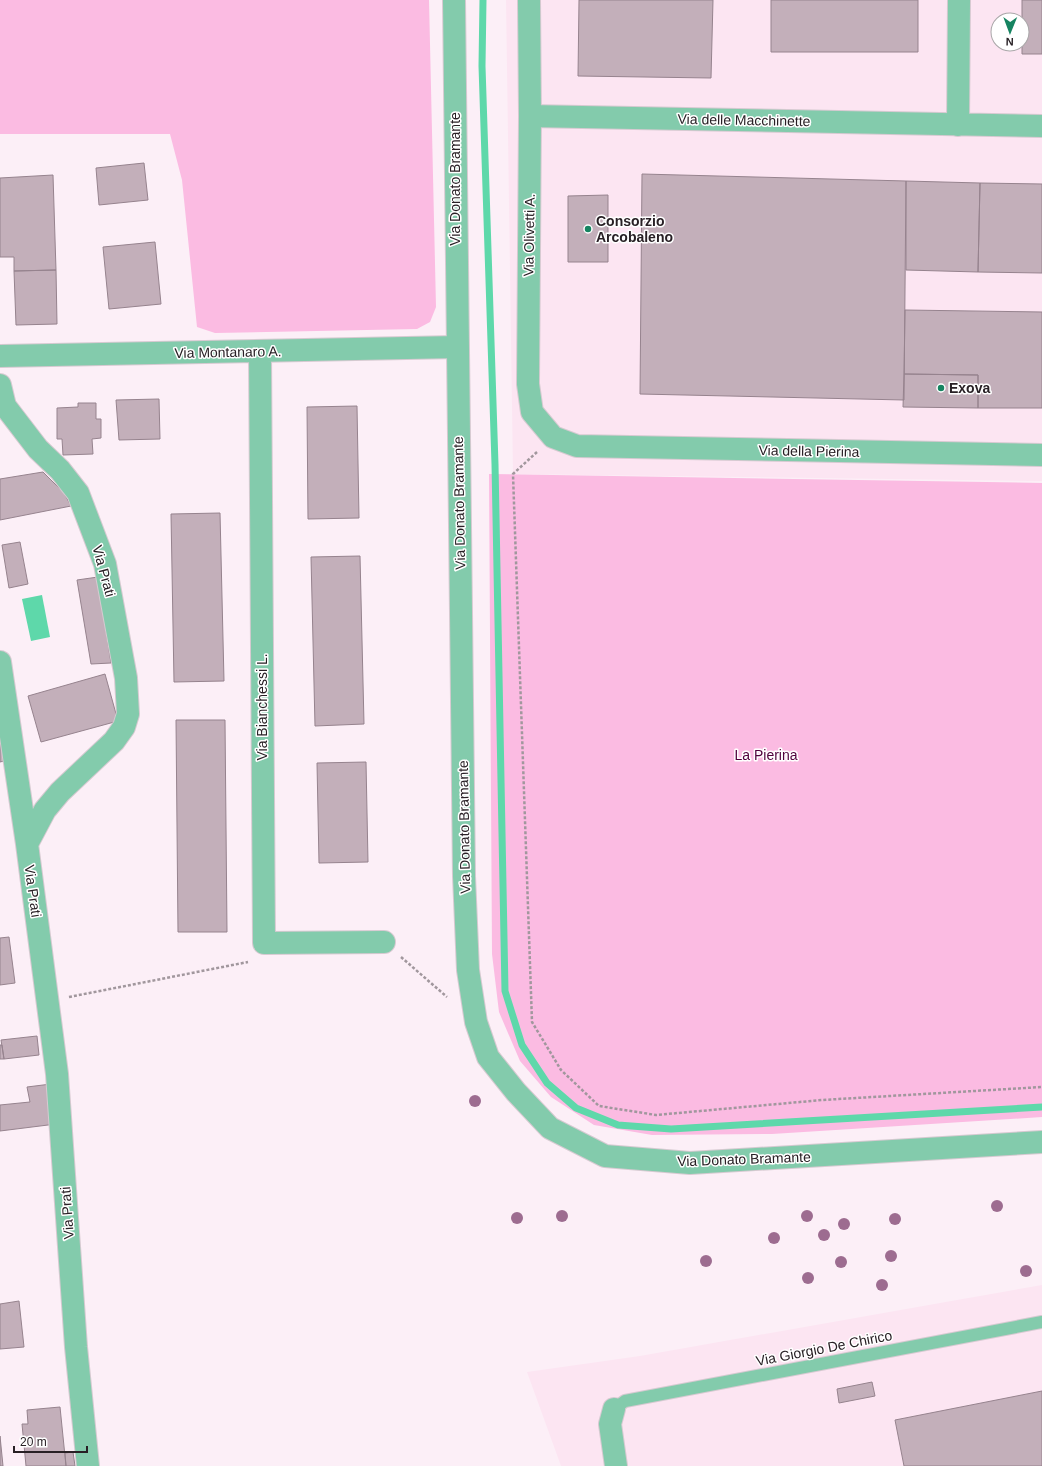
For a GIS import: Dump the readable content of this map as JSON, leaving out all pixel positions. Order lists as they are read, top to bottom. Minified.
{"streets":{"street":["Via delle Macchinette","Via Donato Bramante","Via Olivetti A.","Via Montanaro A.","Via della Pierina","Via Prati","Via Bianchessi L."],"lane":["Via Giorgio De Chirico"]},"crossings":[["Via delle Macchinette","Via Olivetti A."],["Via Donato Bramante","Via Montanaro A."],["Via Olivetti A.","Via della Pierina"],["Via Montanaro A.","Via Bianchessi L."]],"parks":["La Pierina"],"places":["Consorzio Arcobaleno","Exova"],"scale_bar":"20 m","north":"bottom"}
